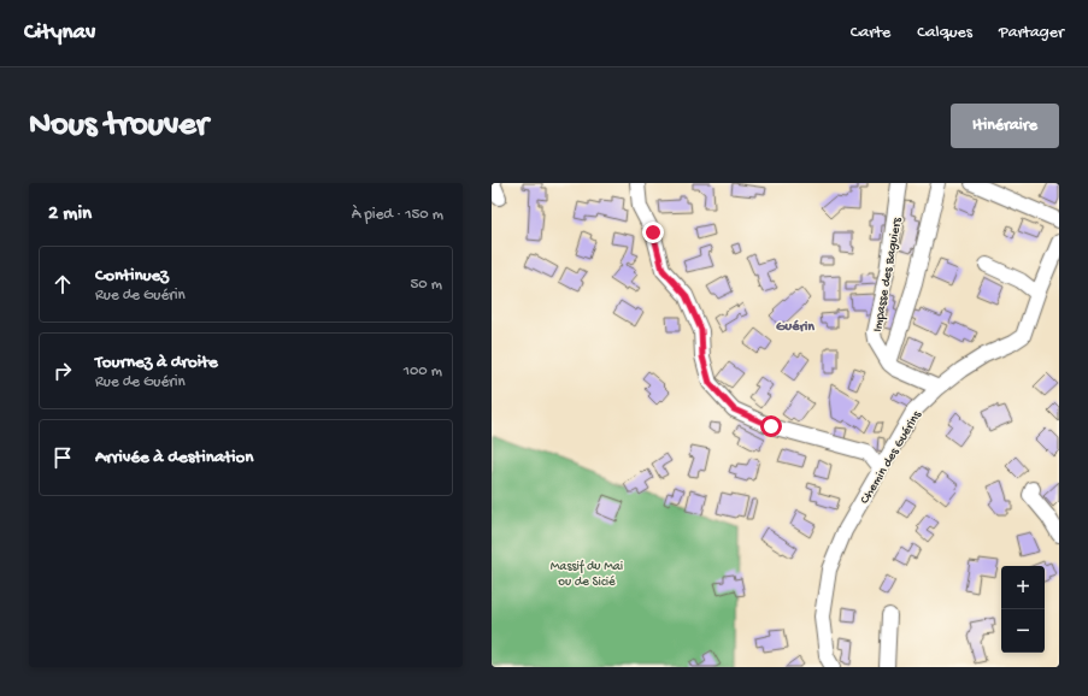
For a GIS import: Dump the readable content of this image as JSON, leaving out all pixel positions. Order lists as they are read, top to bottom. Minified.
{"streets":{"street":["Impasse des Baguiers","Chemin des Guérins"]},"districts":["Guérin"],"parks":["Massif du Mai ou de Sicié"],"page":{"header":"Citynav","nav":["Carte","Calques","Partager"],"buttons":"Itinéraire","title":"Nous trouver","heading":["2 min","À pied · 150 m"],"list":[["Continuez","Rue de Guérin","50 m"],["Tournez à droite","Rue de Guérin","100 m"],"Arrivée à destination"],"map_buttons":["+","−"]}}
